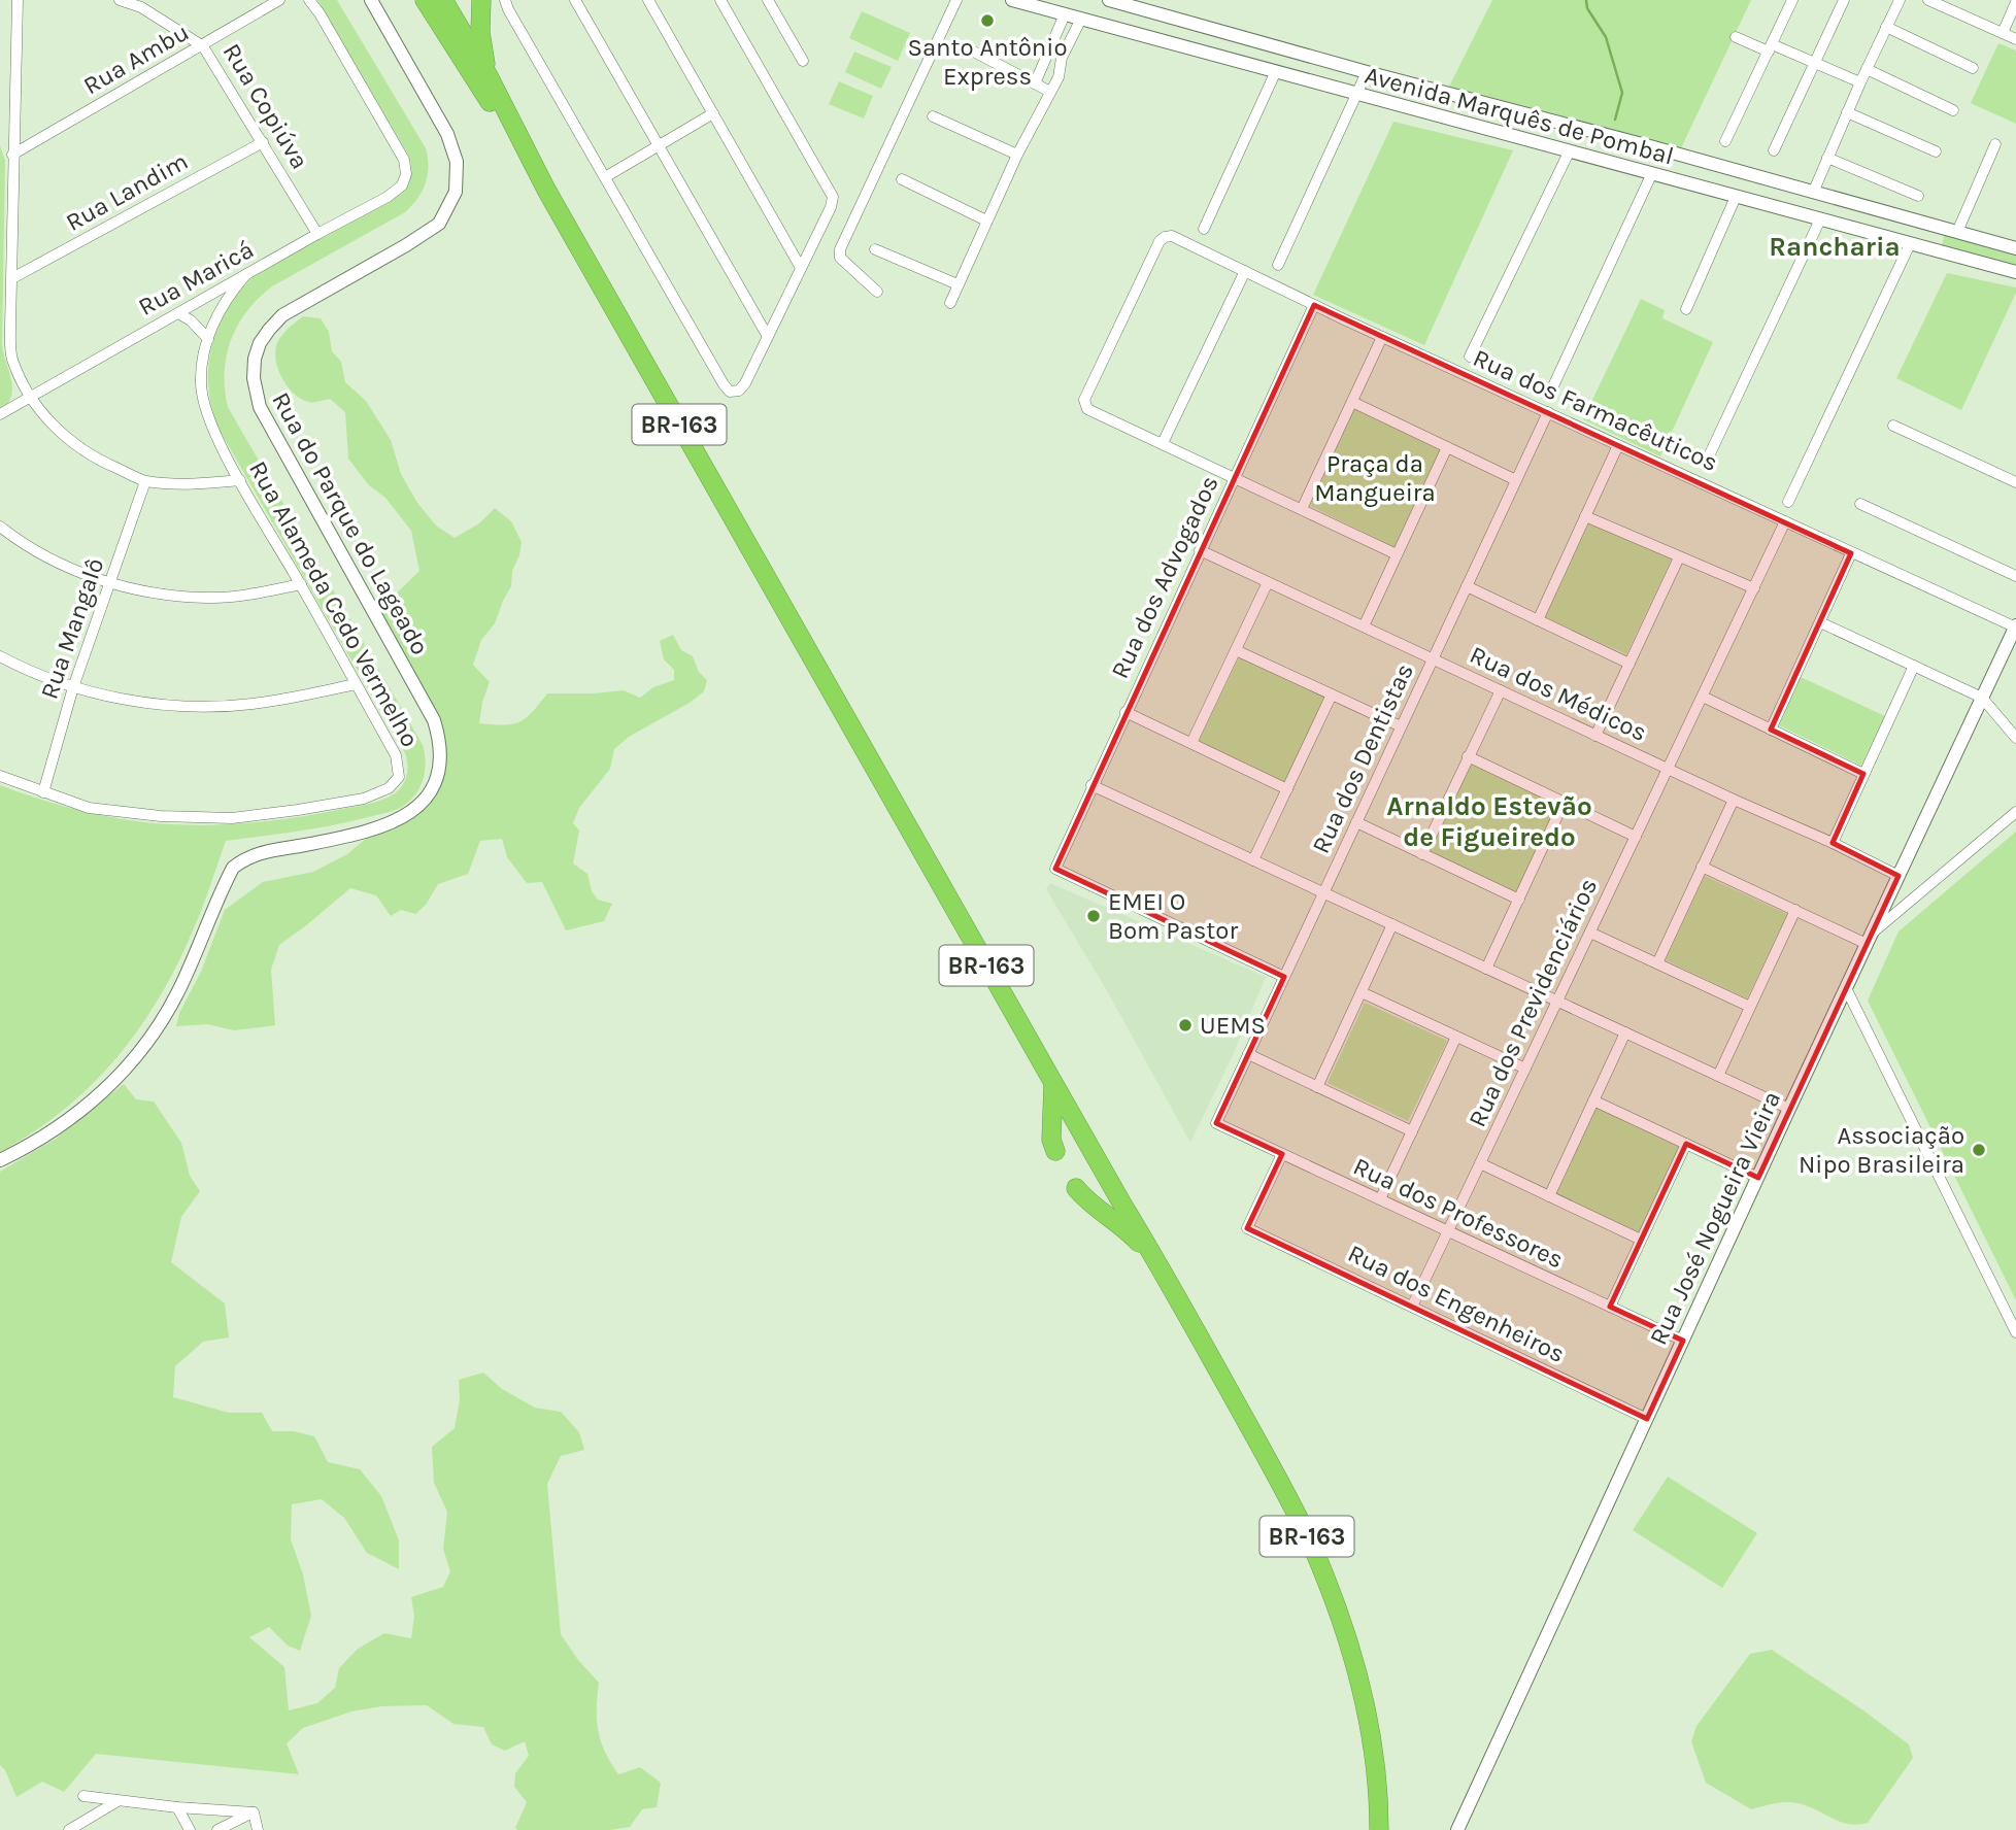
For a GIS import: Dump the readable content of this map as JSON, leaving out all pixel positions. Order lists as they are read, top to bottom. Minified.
{"streets":{"highway":["BR-163"],"street":["Rua Ambu","Rua Copiúva","Avenida Marquês de Pombal","Rua Landim","Rua Maricá","Rua dos Farmacêuticos","Rua do Parque do Lageado","Rua dos Advogados","Rua Alameda Cedo Vermelho","Rua Mangalô","Rua dos Médicos","Rua dos Dentistas","Rua dos Previdenciários","Rua dos Professores","Rua José Nogueira Vieira","Rua dos Engenheiros"]},"crossings":[["Rua Ambu","Rua Copiúva"],["Rua Copiúva","Rua Landim"],["Rua Copiúva","Rua Maricá"],["Rua Maricá","Rua Alameda Cedo Vermelho"],["Rua dos Farmacêuticos","Rua dos Advogados"],["Rua dos Farmacêuticos","Rua dos Dentistas"],["Rua dos Farmacêuticos","Rua dos Previdenciários"],["Rua dos Farmacêuticos","Rua José Nogueira Vieira"],["Rua dos Advogados","Rua dos Médicos"],["Rua dos Advogados","Rua dos Dentistas"],["Rua Alameda Cedo Vermelho","Rua Mangalô"],["Rua dos Médicos","Rua dos Dentistas"],["Rua dos Médicos","Rua dos Previdenciários"],["Rua dos Médicos","Rua José Nogueira Vieira"],["Rua dos Dentistas","Rua dos Professores"],["Rua dos Previdenciários","Rua dos Professores"],["Rua dos Previdenciários","Rua dos Engenheiros"],["Rua dos Professores","Rua José Nogueira Vieira"],["Rua dos Professores","Rua dos Engenheiros"],["Rua José Nogueira Vieira","Rua dos Engenheiros"]],"districts":["Rancharia","Arnaldo Estevão de Figueiredo"],"parks":["Praça da Mangueira"],"places":["Santo Antônio Express","EMEI O Bom Pastor","UEMS","Associação Nipo Brasileira"]}
